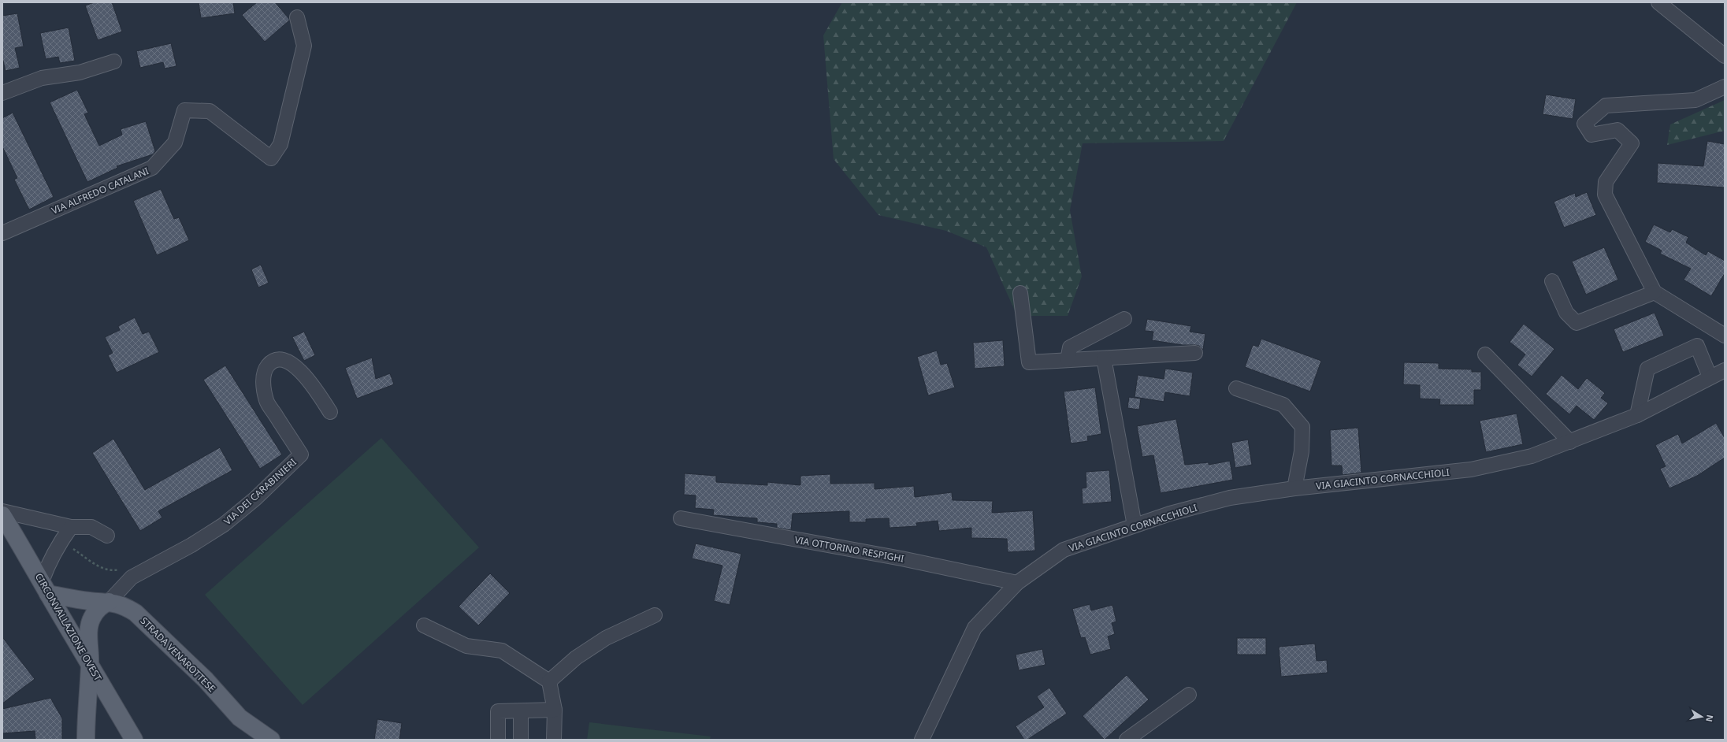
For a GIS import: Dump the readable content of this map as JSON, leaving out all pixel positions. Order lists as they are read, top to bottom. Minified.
{"streets":{"main road":["CIRCONVALLAZIONE OVEST","STRADA VENAROTTESE"],"street":["VIA ALFREDO CATALANI","VIA GIACINTO CORNACCHIOLI","VIA DEI CARABINIERI","VIA OTTORINO RESPIGHI"]},"crossings":[["VIA GIACINTO CORNACCHIOLI","VIA OTTORINO RESPIGHI"],["VIA DEI CARABINIERI","STRADA VENAROTTESE"],["CIRCONVALLAZIONE OVEST","STRADA VENAROTTESE"]],"north":"right"}
